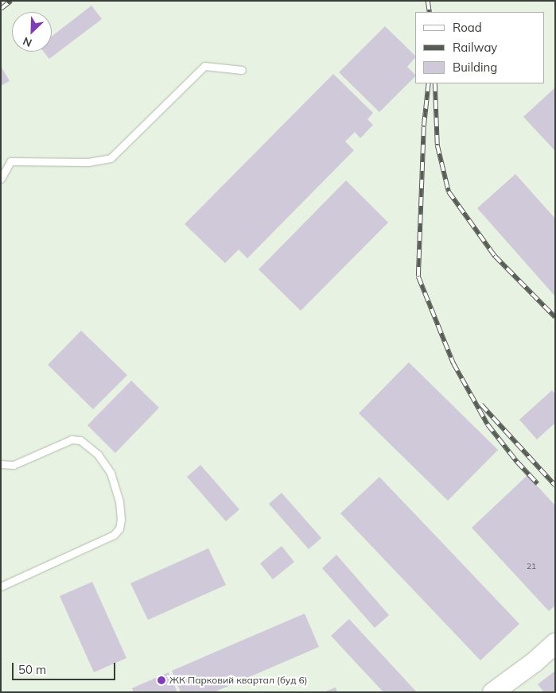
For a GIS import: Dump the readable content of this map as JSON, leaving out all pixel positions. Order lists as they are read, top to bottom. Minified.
{"places":["ЖК Парковий квартал (буд 6)"],"house_numbers":["21"],"legend":["Road","Railway","Building"],"scale_bar":"50 m","north":"bottom left"}
